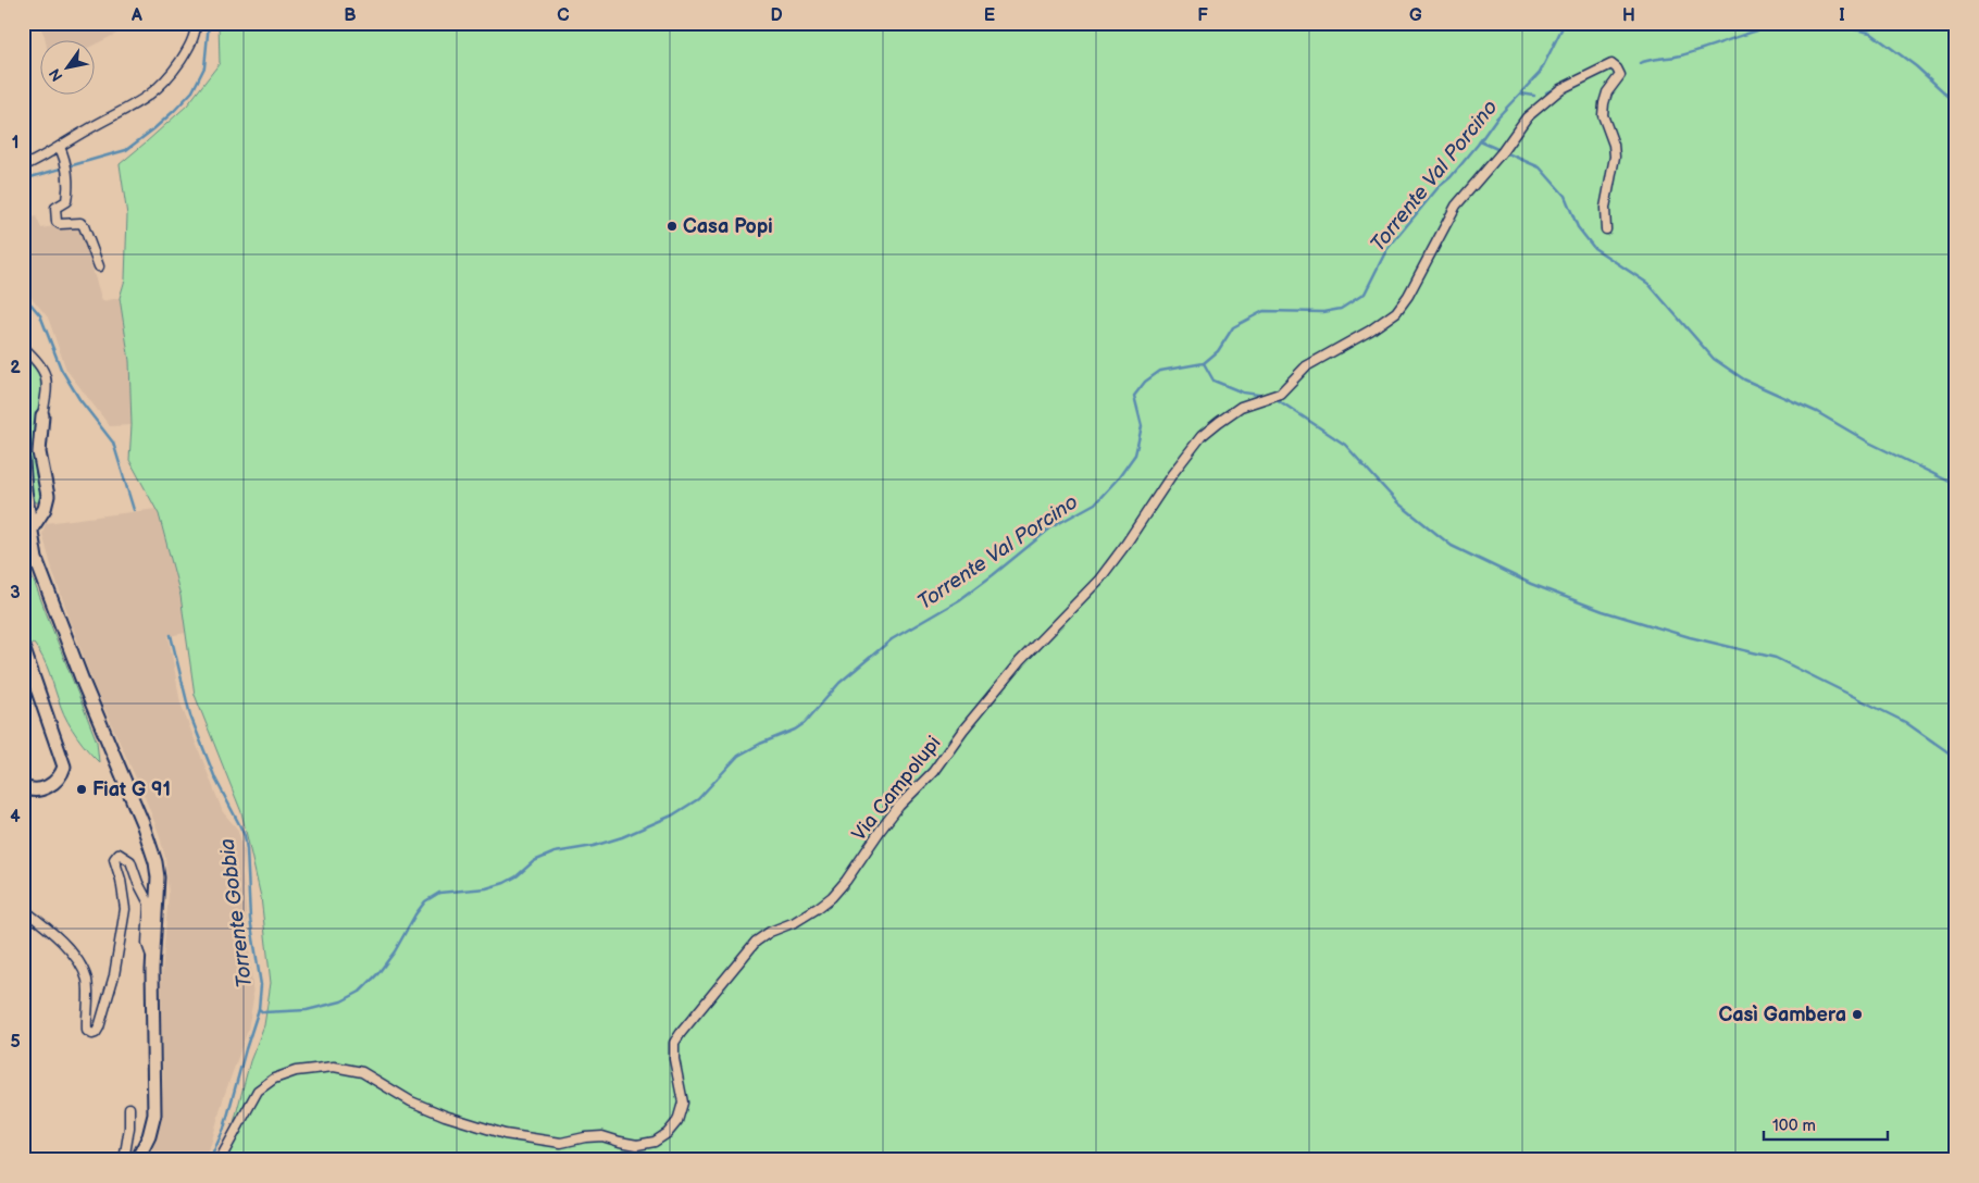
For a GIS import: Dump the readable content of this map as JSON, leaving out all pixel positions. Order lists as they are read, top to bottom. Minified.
{"streets":{"street":["Via Campolupi"]},"water":["Torrente Val Porcino","Torrente Gobbia"],"places":["Casa Popi","Fiat G 91","Casì Gambera"],"scale_bar":"100 m","north":"bottom left","grid":{"columns":["A","B","C","D","E","F","G","H","I"],"rows":["1","2","3","4","5"]}}
